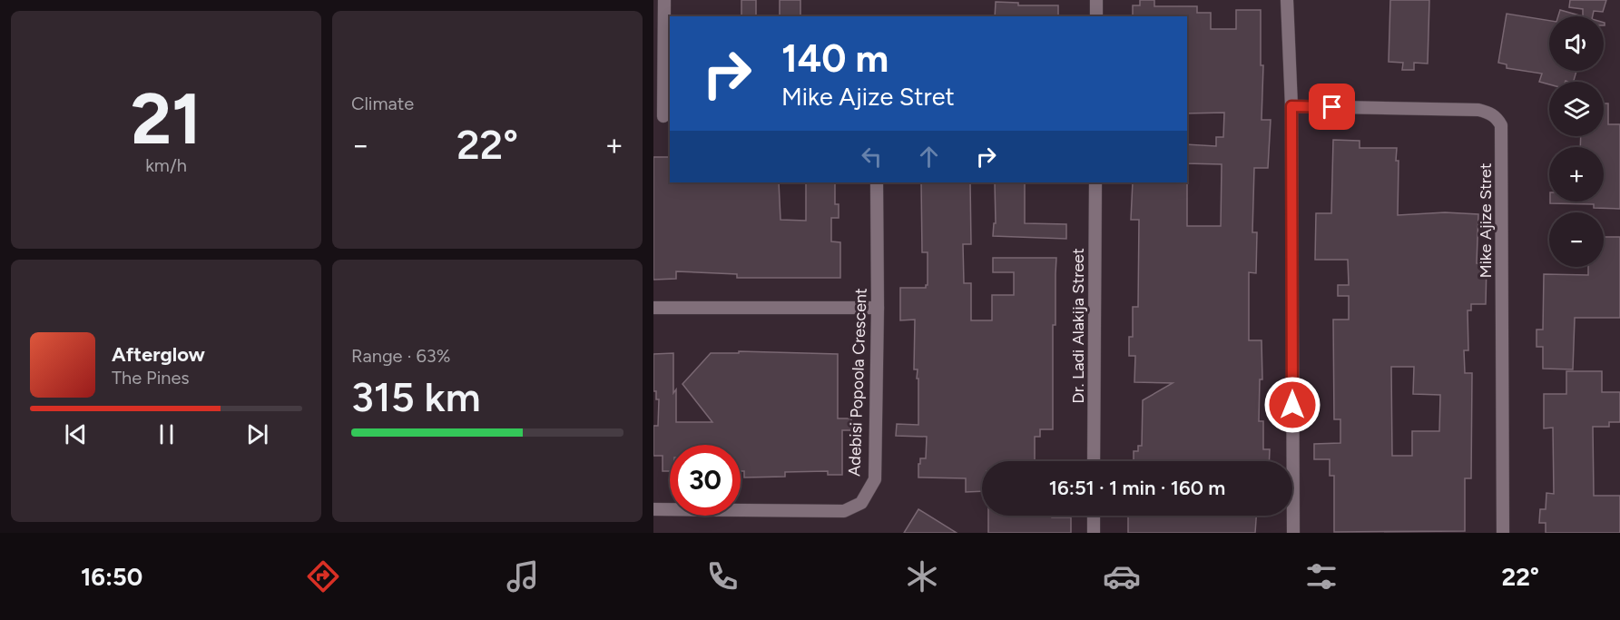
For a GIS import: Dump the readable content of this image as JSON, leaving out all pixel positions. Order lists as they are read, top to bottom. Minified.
{"streets":{"street":["Mike Ajize Stret","Dr. Ladi Alakija Street","Adebisi Popoola Crescent"]},"page":{"tile":[["21","km/h"],"Climate",["Range · 63%","315 km"]],"map_buttons":["+","−"],"turn":["140 m","Mike Ajize Stret"],"heat":["−","22°","+"],"song":["Afterglow","The Pines"],"limit":"30","trip":"16:51 · 1 min · 160 m","tabs":["16:50","22°"]}}
